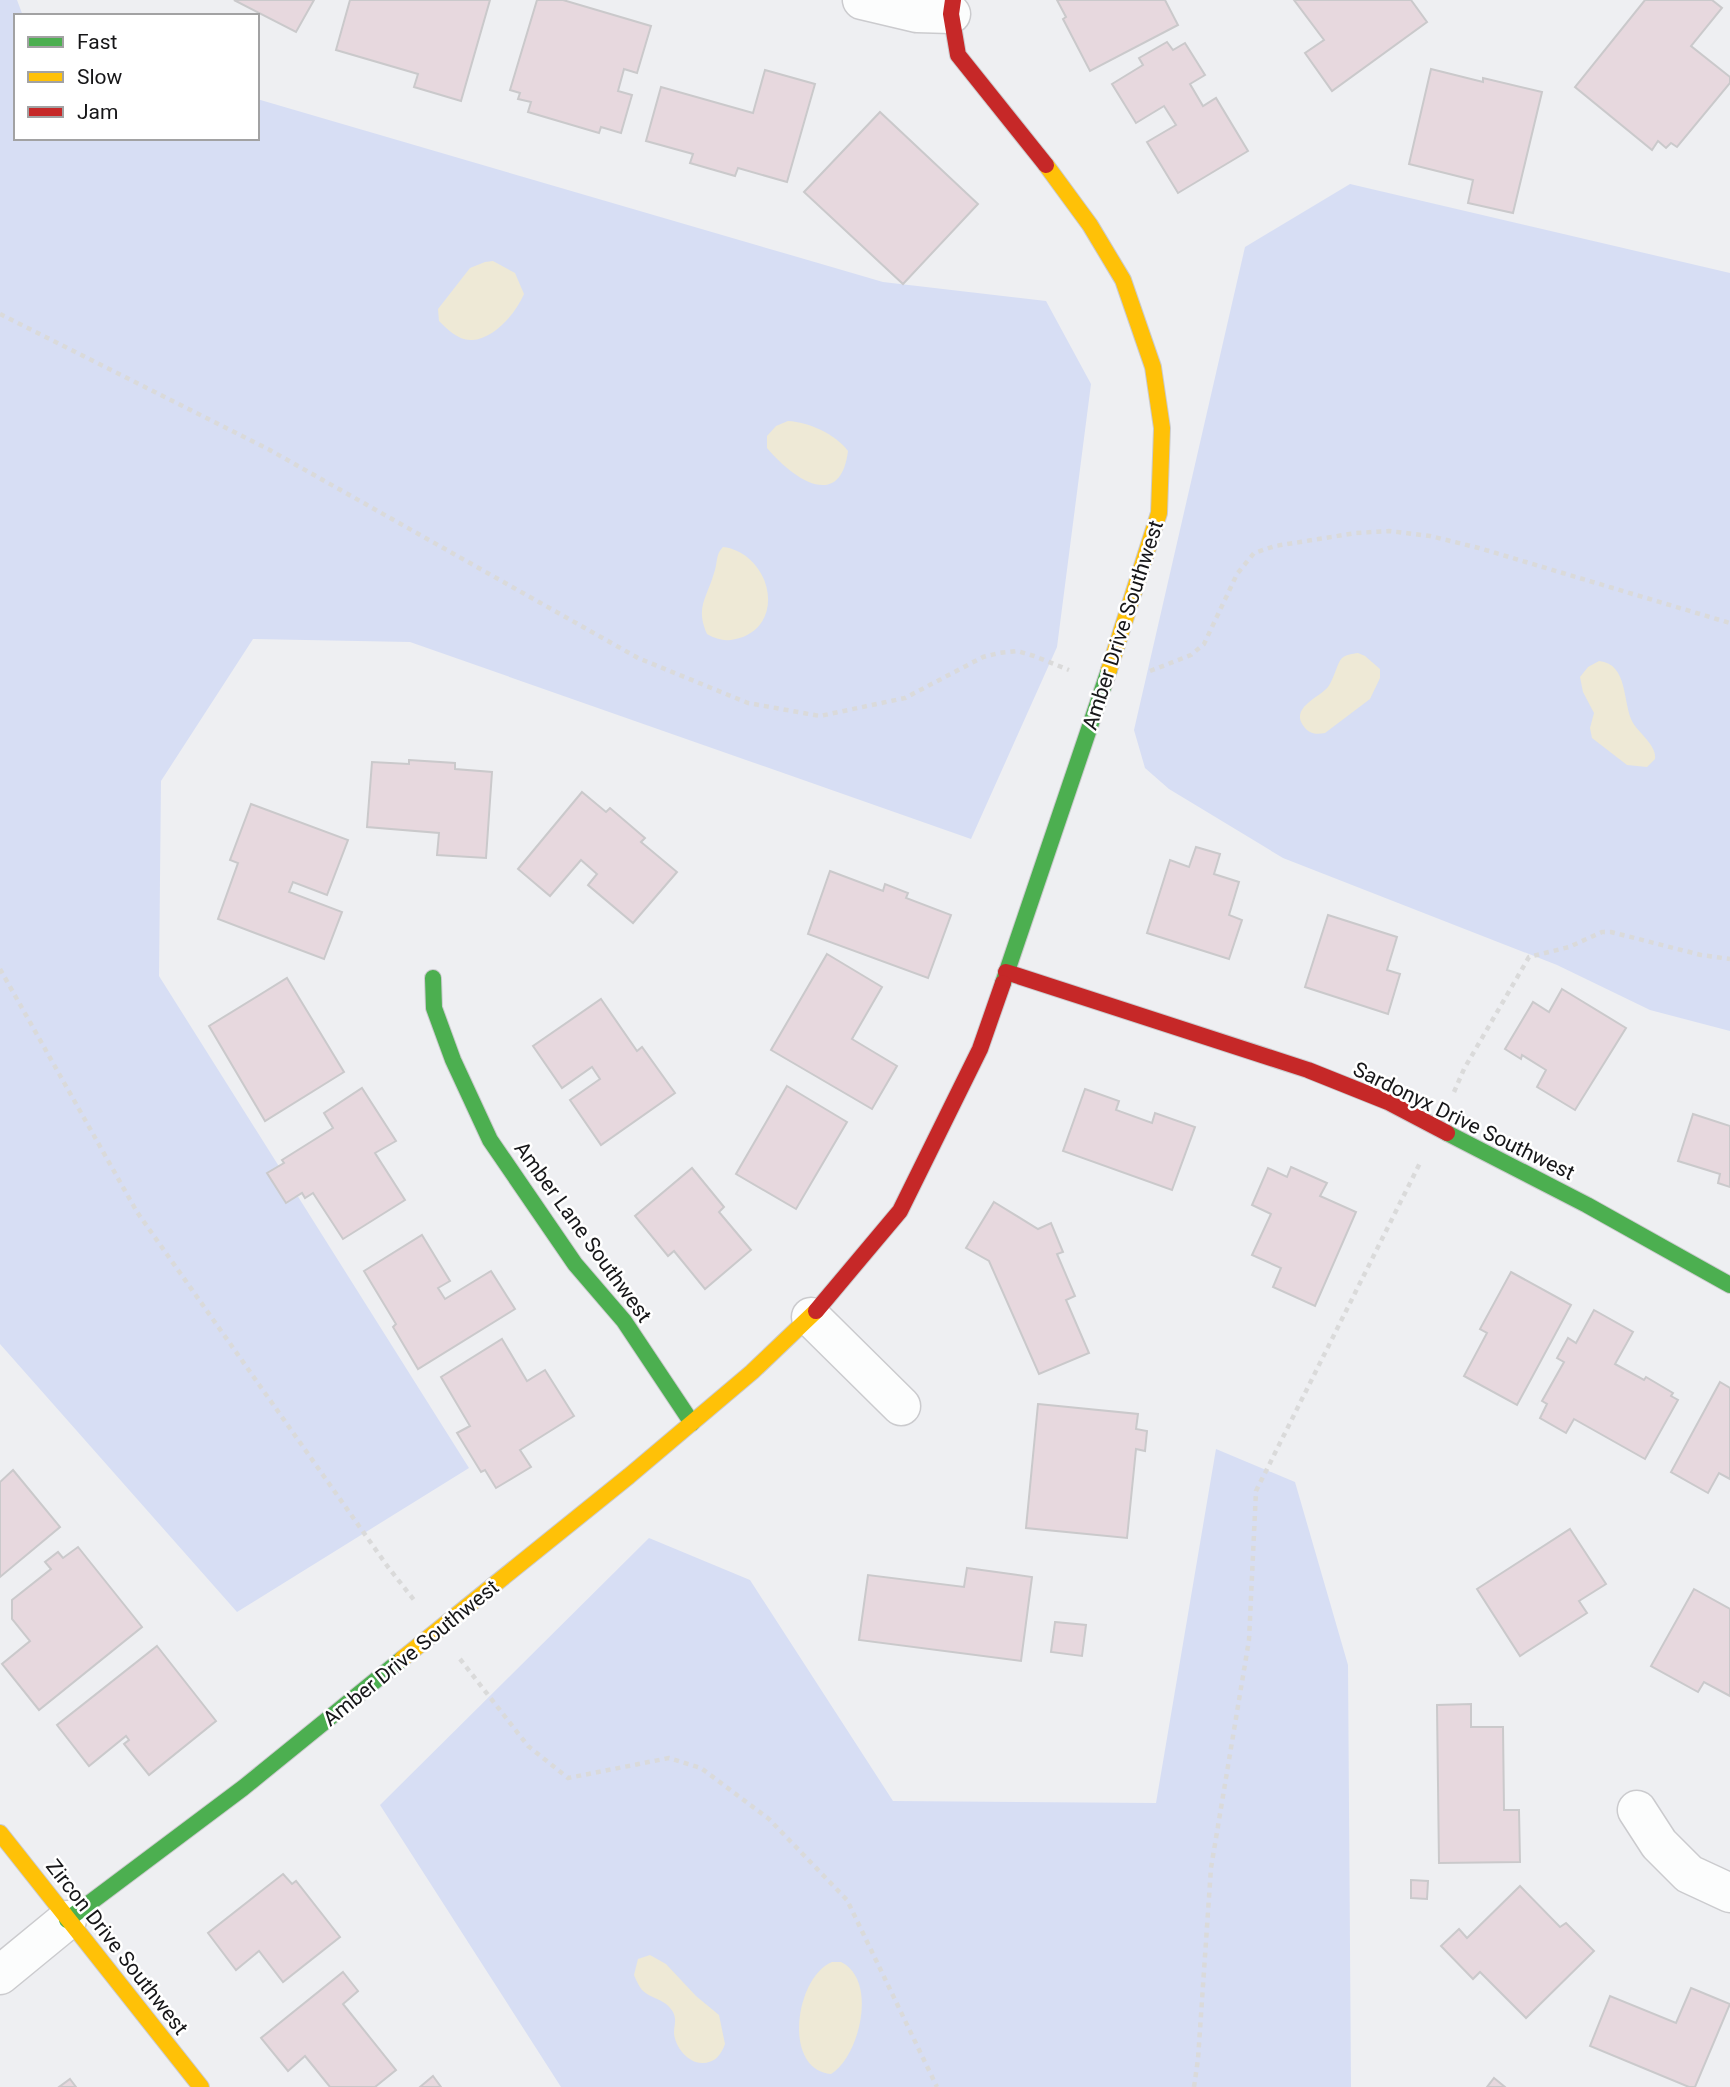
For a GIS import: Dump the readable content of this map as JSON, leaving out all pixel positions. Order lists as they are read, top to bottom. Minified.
{"streets":{"street":["Amber Drive Southwest","Sardonyx Drive Southwest","Amber Lane Southwest","Zircon Drive Southwest"]},"crossings":[["Amber Drive Southwest","Sardonyx Drive Southwest"],["Amber Drive Southwest","Amber Lane Southwest"],["Amber Drive Southwest","Zircon Drive Southwest"]],"legend":["Fast","Slow","Jam"]}
